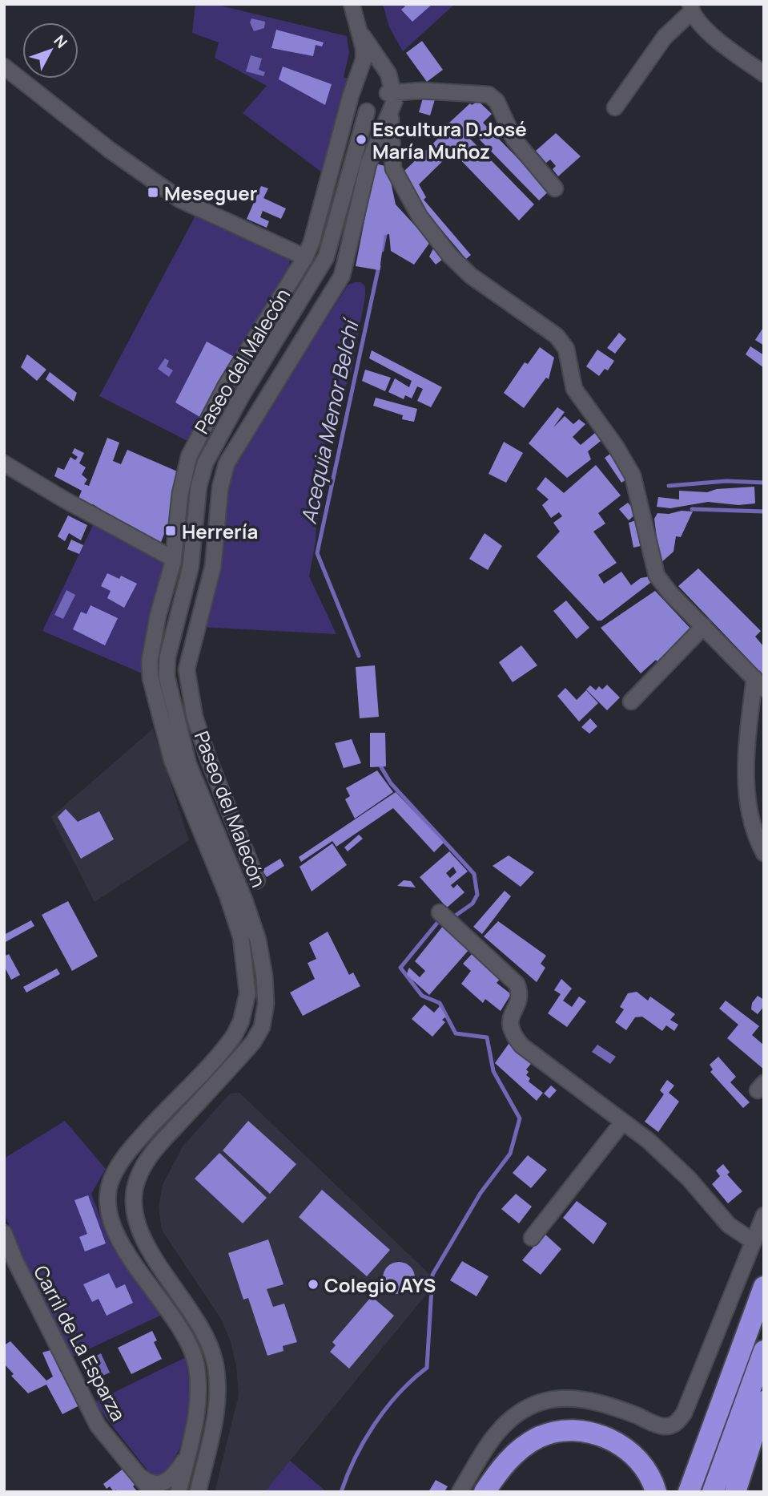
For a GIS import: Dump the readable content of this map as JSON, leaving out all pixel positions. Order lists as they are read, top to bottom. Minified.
{"streets":{"street":["Paseo del Malecón","Carril de La Esparza"]},"water":["Acequia Menor Belchí"],"places":{"other":["Escultura D.José María Muñoz","Colegio AYS"],"transit":["Meseguer","Herrería"]},"north":"top right"}
